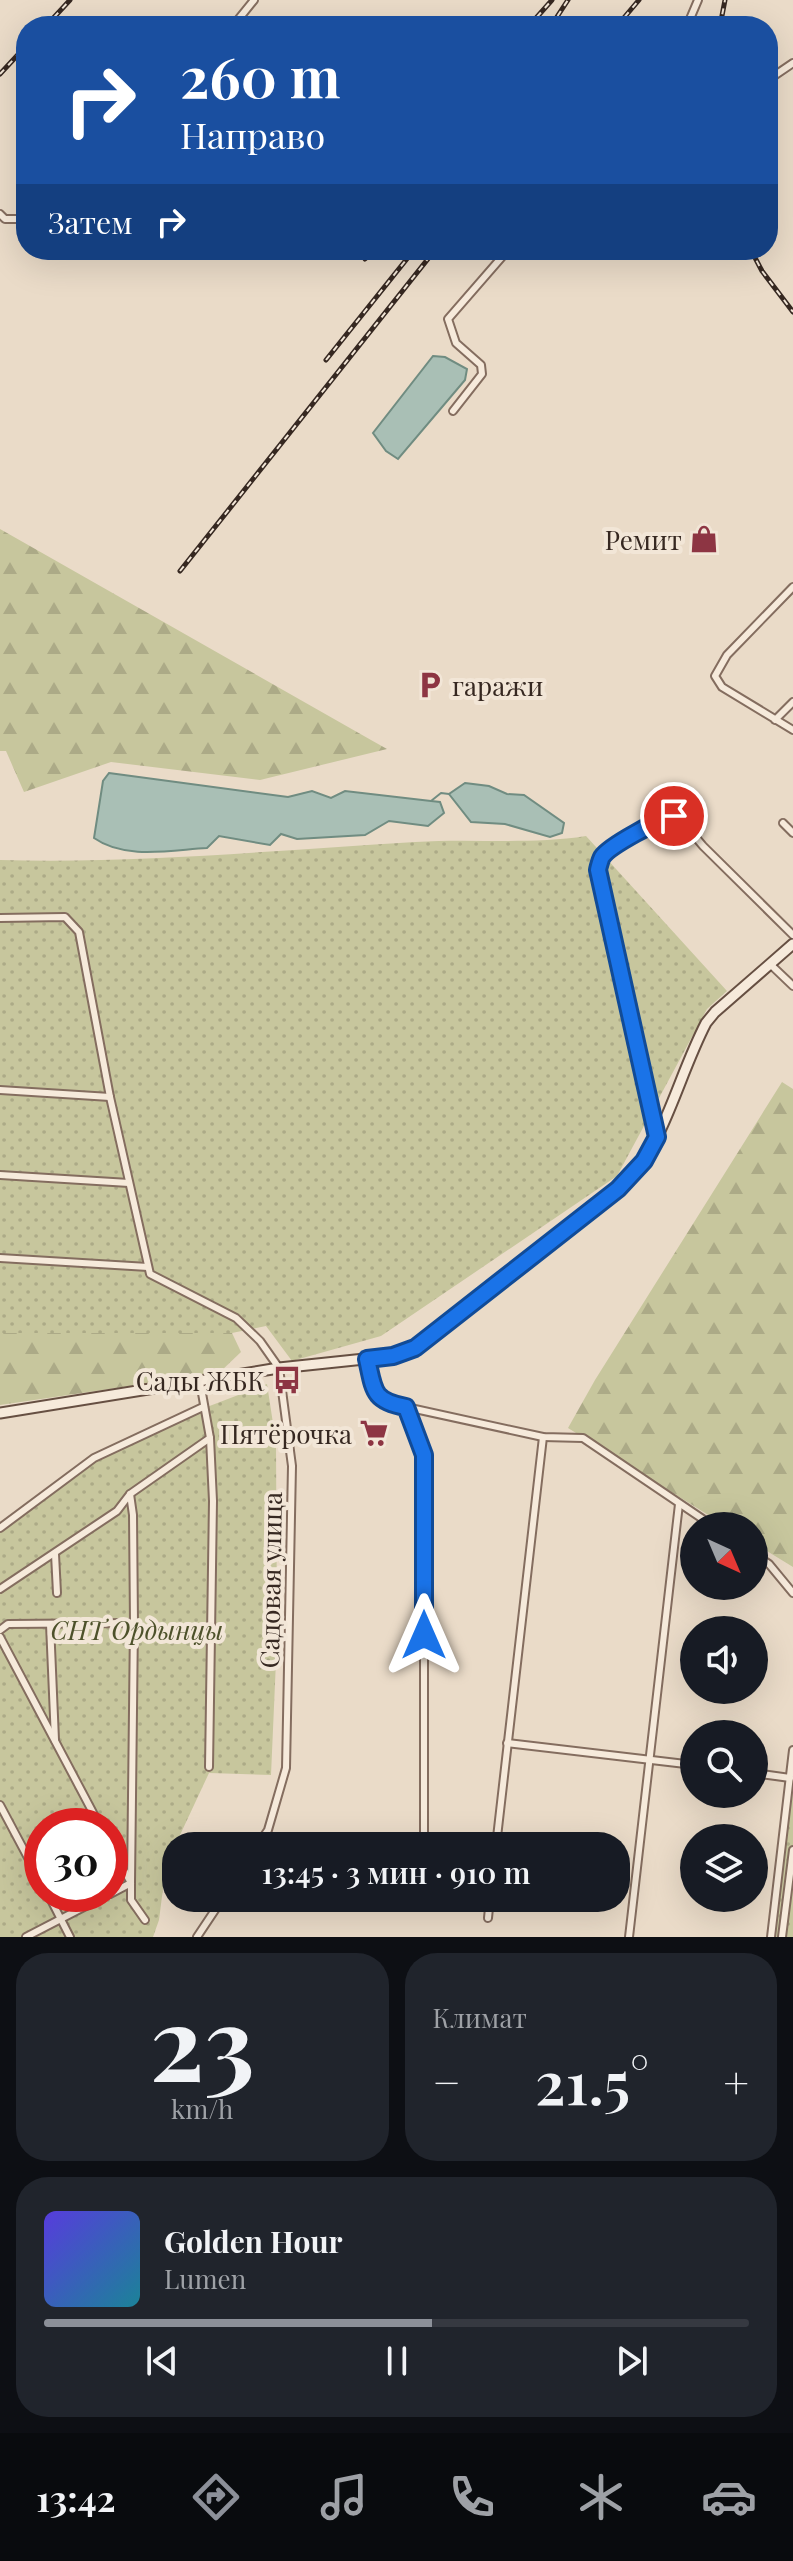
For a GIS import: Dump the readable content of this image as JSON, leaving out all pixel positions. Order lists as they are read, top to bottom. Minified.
{"streets":{"street":["Садовая улица"]},"parks":["СНТ Ордынцы"],"places":{"shop":["Ремит"],"parking":["гаражи"],"bus stop":["Сады ЖБК"],"supermarket":["Пятёрочка"]},"north":"bottom right","page":{"turn":["260 m","Направо"],"then":"Затем","limit":"30","trip":"13:45 · 3 мин · 910 m","tile":[["23","km/h"],"Климат"],"heat":["−","21.5°","+"],"song":["Golden Hour","Lumen"],"tabs":"13:42"}}
